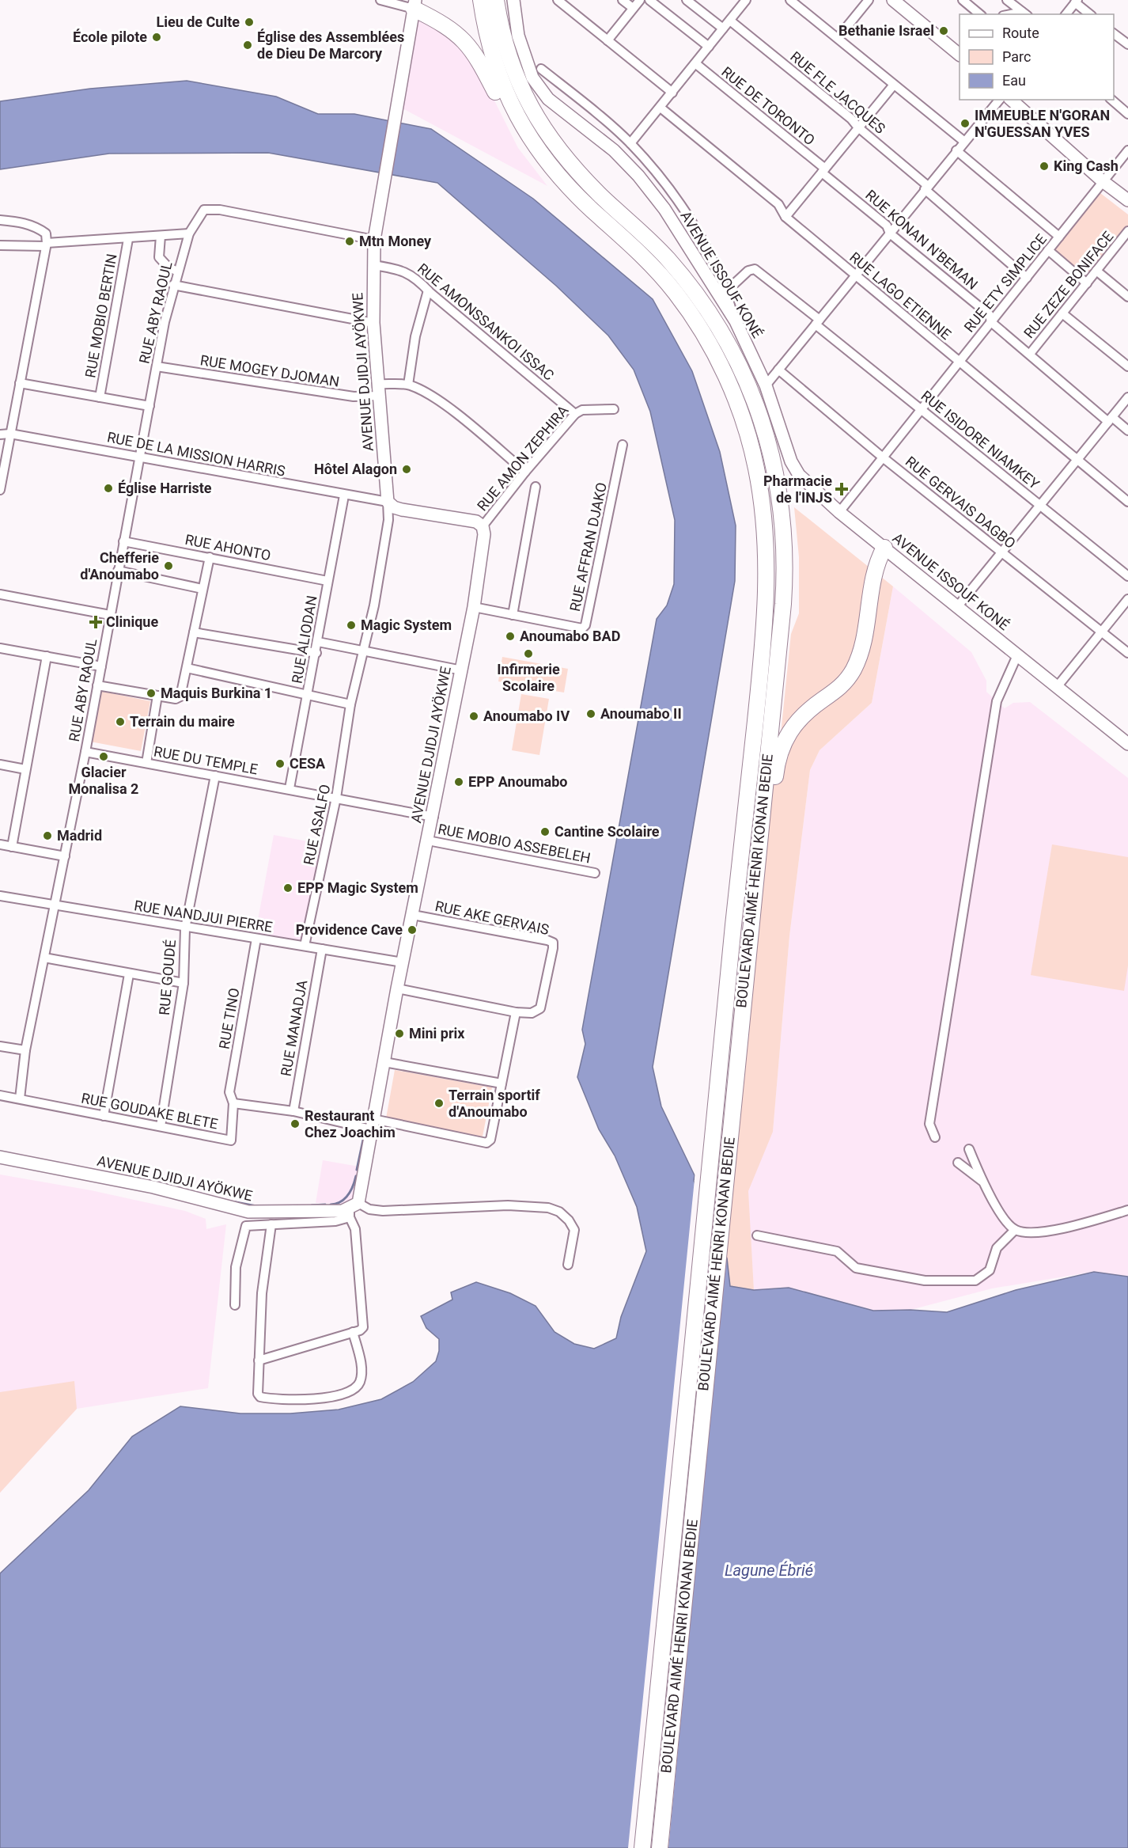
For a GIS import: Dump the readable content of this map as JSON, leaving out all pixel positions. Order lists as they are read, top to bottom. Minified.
{"streets":{"highway":["BOULEVARD AIMÉ HENRI KONAN BEDIE"],"street":["RUE FLE JACQUES","RUE DE TORONTO","RUE KONAN N'BEMAN","AVENUE ISSOUF KONÉ","RUE ETY SIMPLICE","RUE ZEZE BONIFACE","RUE LAGO ETIENNE","RUE ABY RAOUL","RUE MOBIO BERTIN","RUE AMONSSANKOI ISSAC","RUE MOGEY DJOMAN","AVENUE DJIDJI AYÖKWE","RUE ISIDORE NIAMKEY","RUE DE LA MISSION HARRIS","RUE AMON ZEPHIRA","RUE GERVAIS DAGBO","RUE AFFRAN DJAKO","RUE AHONTO","RUE ALIODAN","RUE DU TEMPLE","RUE ASALFO","RUE MOBIO ASSEBELEH","RUE NANDJUI PIERRE","RUE AKE GERVAIS","RUE GOUDÉ","RUE TINO","RUE MANADJA","RUE GOUDAKE BLETE"]},"crossings":[["RUE FLE JACQUES","RUE ETY SIMPLICE"],["RUE DE TORONTO","RUE KONAN N'BEMAN"],["RUE KONAN N'BEMAN","RUE ETY SIMPLICE"],["RUE KONAN N'BEMAN","RUE ZEZE BONIFACE"],["AVENUE ISSOUF KONÉ","RUE ETY SIMPLICE"],["RUE ETY SIMPLICE","RUE LAGO ETIENNE"],["RUE ETY SIMPLICE","RUE ISIDORE NIAMKEY"],["RUE ETY SIMPLICE","RUE GERVAIS DAGBO"],["RUE ABY RAOUL","RUE MOGEY DJOMAN"],["RUE ABY RAOUL","AVENUE DJIDJI AYÖKWE"],["RUE ABY RAOUL","RUE DE LA MISSION HARRIS"],["RUE ABY RAOUL","RUE AHONTO"],["RUE ABY RAOUL","RUE DU TEMPLE"],["RUE ABY RAOUL","RUE NANDJUI PIERRE"],["RUE ABY RAOUL","RUE GOUDAKE BLETE"],["RUE AMONSSANKOI ISSAC","AVENUE DJIDJI AYÖKWE"],["RUE AMONSSANKOI ISSAC","RUE AMON ZEPHIRA"],["RUE MOGEY DJOMAN","AVENUE DJIDJI AYÖKWE"],["AVENUE DJIDJI AYÖKWE","RUE DE LA MISSION HARRIS"],["AVENUE DJIDJI AYÖKWE","RUE AMON ZEPHIRA"],["AVENUE DJIDJI AYÖKWE","RUE AFFRAN DJAKO"],["AVENUE DJIDJI AYÖKWE","RUE DU TEMPLE"],["AVENUE DJIDJI AYÖKWE","RUE ASALFO"],["AVENUE DJIDJI AYÖKWE","RUE MOBIO ASSEBELEH"],["AVENUE DJIDJI AYÖKWE","RUE NANDJUI PIERRE"],["AVENUE DJIDJI AYÖKWE","RUE AKE GERVAIS"],["AVENUE DJIDJI AYÖKWE","RUE GOUDAKE BLETE"],["RUE DE LA MISSION HARRIS","RUE ALIODAN"],["RUE DE LA MISSION HARRIS","RUE ASALFO"],["RUE AHONTO","RUE ALIODAN"],["RUE ALIODAN","RUE DU TEMPLE"],["RUE DU TEMPLE","RUE ASALFO"],["RUE DU TEMPLE","RUE GOUDÉ"],["RUE ASALFO","RUE NANDJUI PIERRE"],["RUE NANDJUI PIERRE","RUE GOUDÉ"],["RUE NANDJUI PIERRE","RUE TINO"],["RUE NANDJUI PIERRE","RUE MANADJA"],["RUE GOUDÉ","RUE GOUDAKE BLETE"],["RUE TINO","RUE GOUDAKE BLETE"],["RUE MANADJA","RUE GOUDAKE BLETE"]],"water":["Lagune Ébrié"],"places":{"other":["Lieu de Culte","Bethanie Israel","École pilote","Église des Assemblées de Dieu De Marcory","IMMEUBLE N'GORAN N'GUESSAN YVES","King Cash","Mtn Money","Hôtel Alagon","Église Harriste","Chefferie d'Anoumabo","Magic System","Anoumabo BAD","Infirmerie Scolaire","Maquis Burkina 1","Anoumabo II","Anoumabo IV","Terrain du maire","Glacier Monalisa 2","CESA","EPP Anoumabo","Cantine Scolaire","Madrid","EPP Magic System","Providence Cave","Mini prix","Terrain sportif d'Anoumabo","Restaurant Chez Joachim"],"health":["Pharmacie de l'INJS","Clinique"]},"legend":["Route","Parc","Eau"]}
